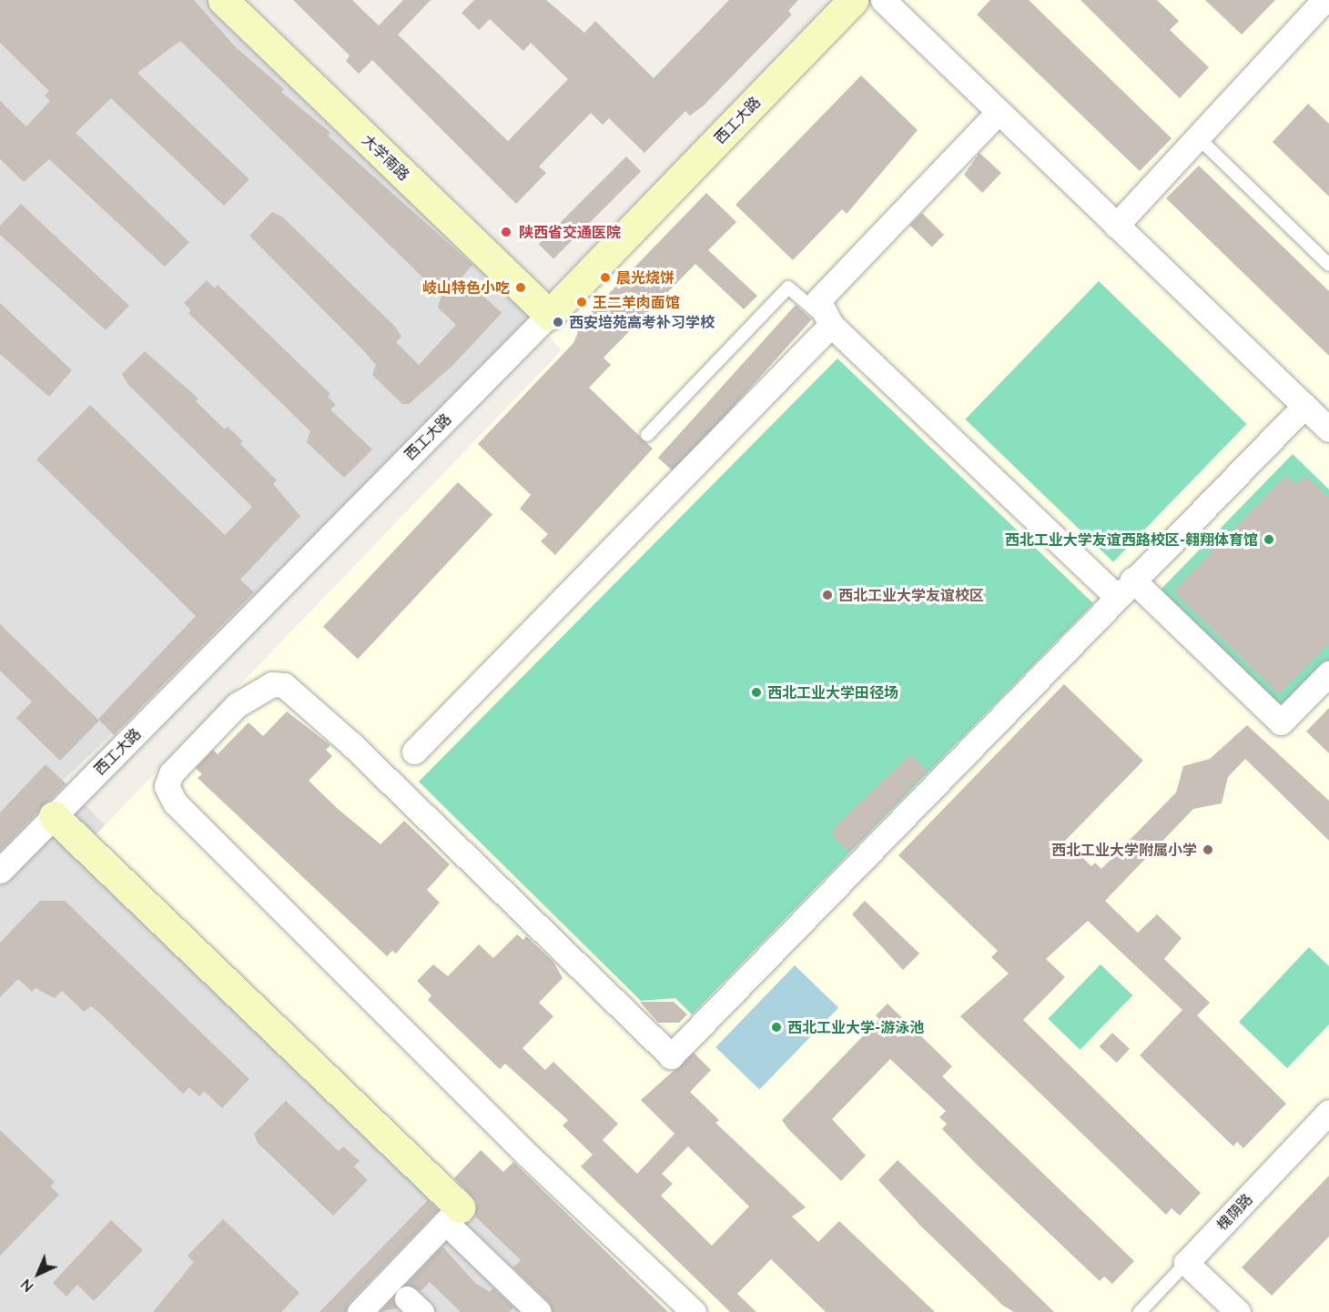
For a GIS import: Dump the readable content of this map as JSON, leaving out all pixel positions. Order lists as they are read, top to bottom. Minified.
{"streets":{"street":["西工大路","大学南路","槐荫路"]},"crossings":[["西工大路","大学南路"]],"places":["陕西省交通医院","晨光烧饼","岐山特色小吃","王二羊肉面馆","西安培苑高考补习学校","西北工业大学友谊西路校区-翱翔体育馆","西北工业大学友谊校区","西北工业大学田径场","西北工业大学附属小学","西北工业大学-游泳池"],"north":"bottom left"}
